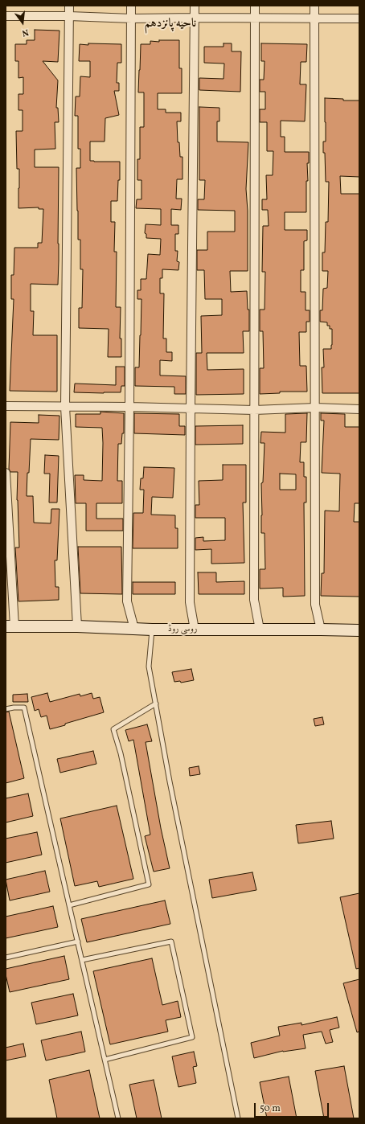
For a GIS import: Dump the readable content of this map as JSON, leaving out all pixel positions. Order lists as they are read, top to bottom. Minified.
{"streets":{"main road":["روسی روڈ"]},"districts":["ناحیه پانزدهم"],"scale_bar":"50 m","north":"bottom"}
